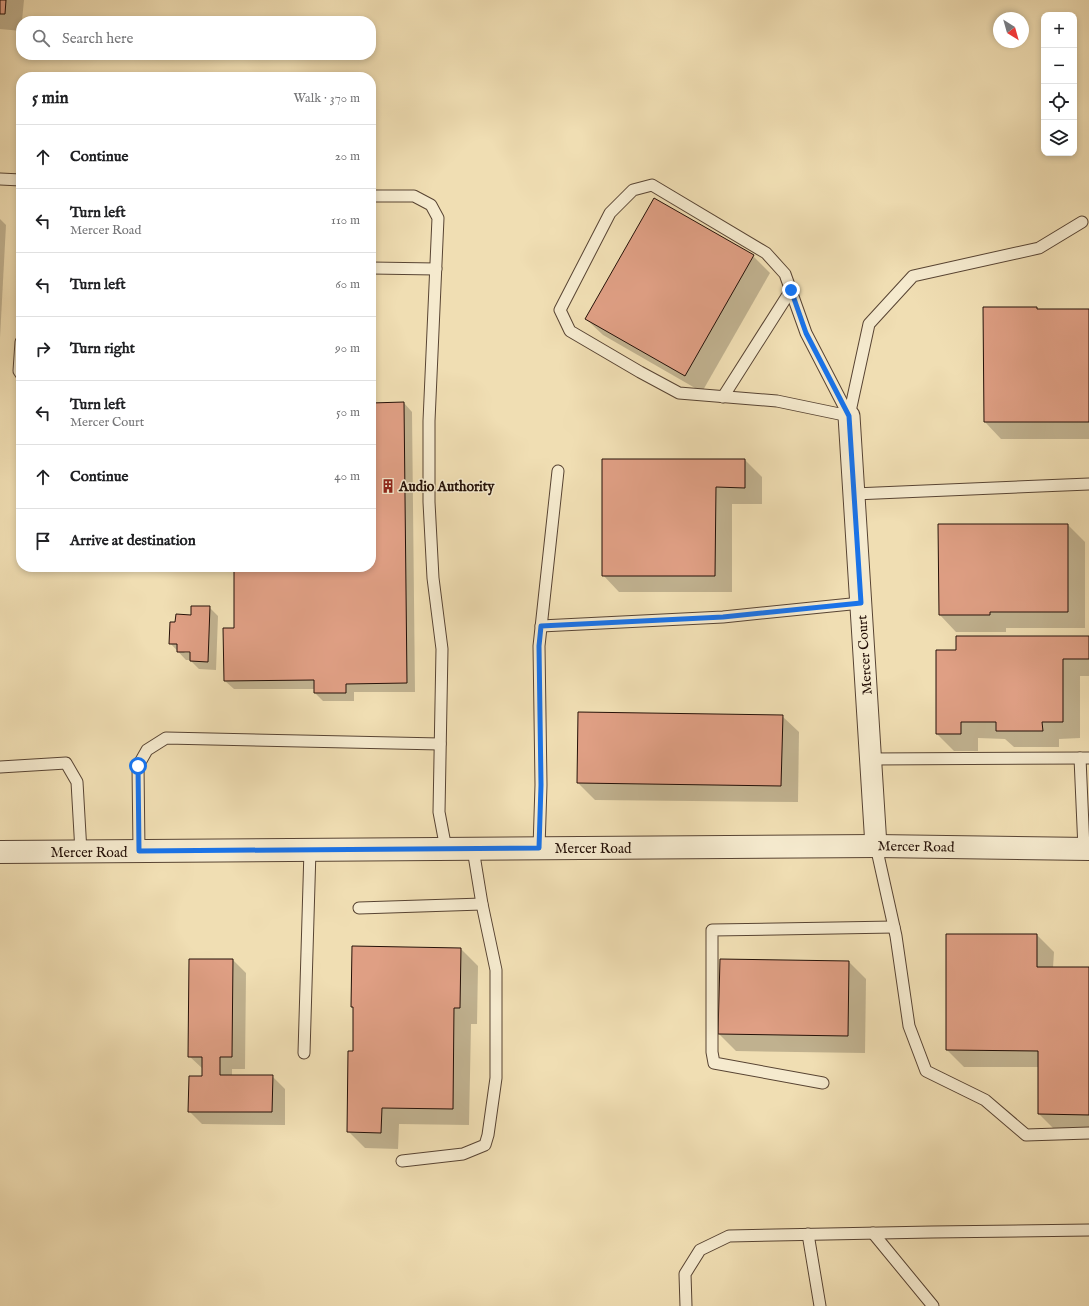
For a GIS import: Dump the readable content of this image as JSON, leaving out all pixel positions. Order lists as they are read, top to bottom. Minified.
{"streets":{"street":["Mercer Court","Mercer Road"]},"crossings":[["Mercer Court","Mercer Road"]],"places":{"building":["Audio Authority"]},"north":"bottom right","page":{"map_buttons":["+","−"],"search":"Search here","heading":["5 min","Walk · 370 m"],"list":[["Continue","20 m"],["Turn left","Mercer Road","110 m"],["Turn left","60 m"],["Turn right","90 m"],["Turn left","Mercer Court","50 m"],["Continue","40 m"],"Arrive at destination"]}}
